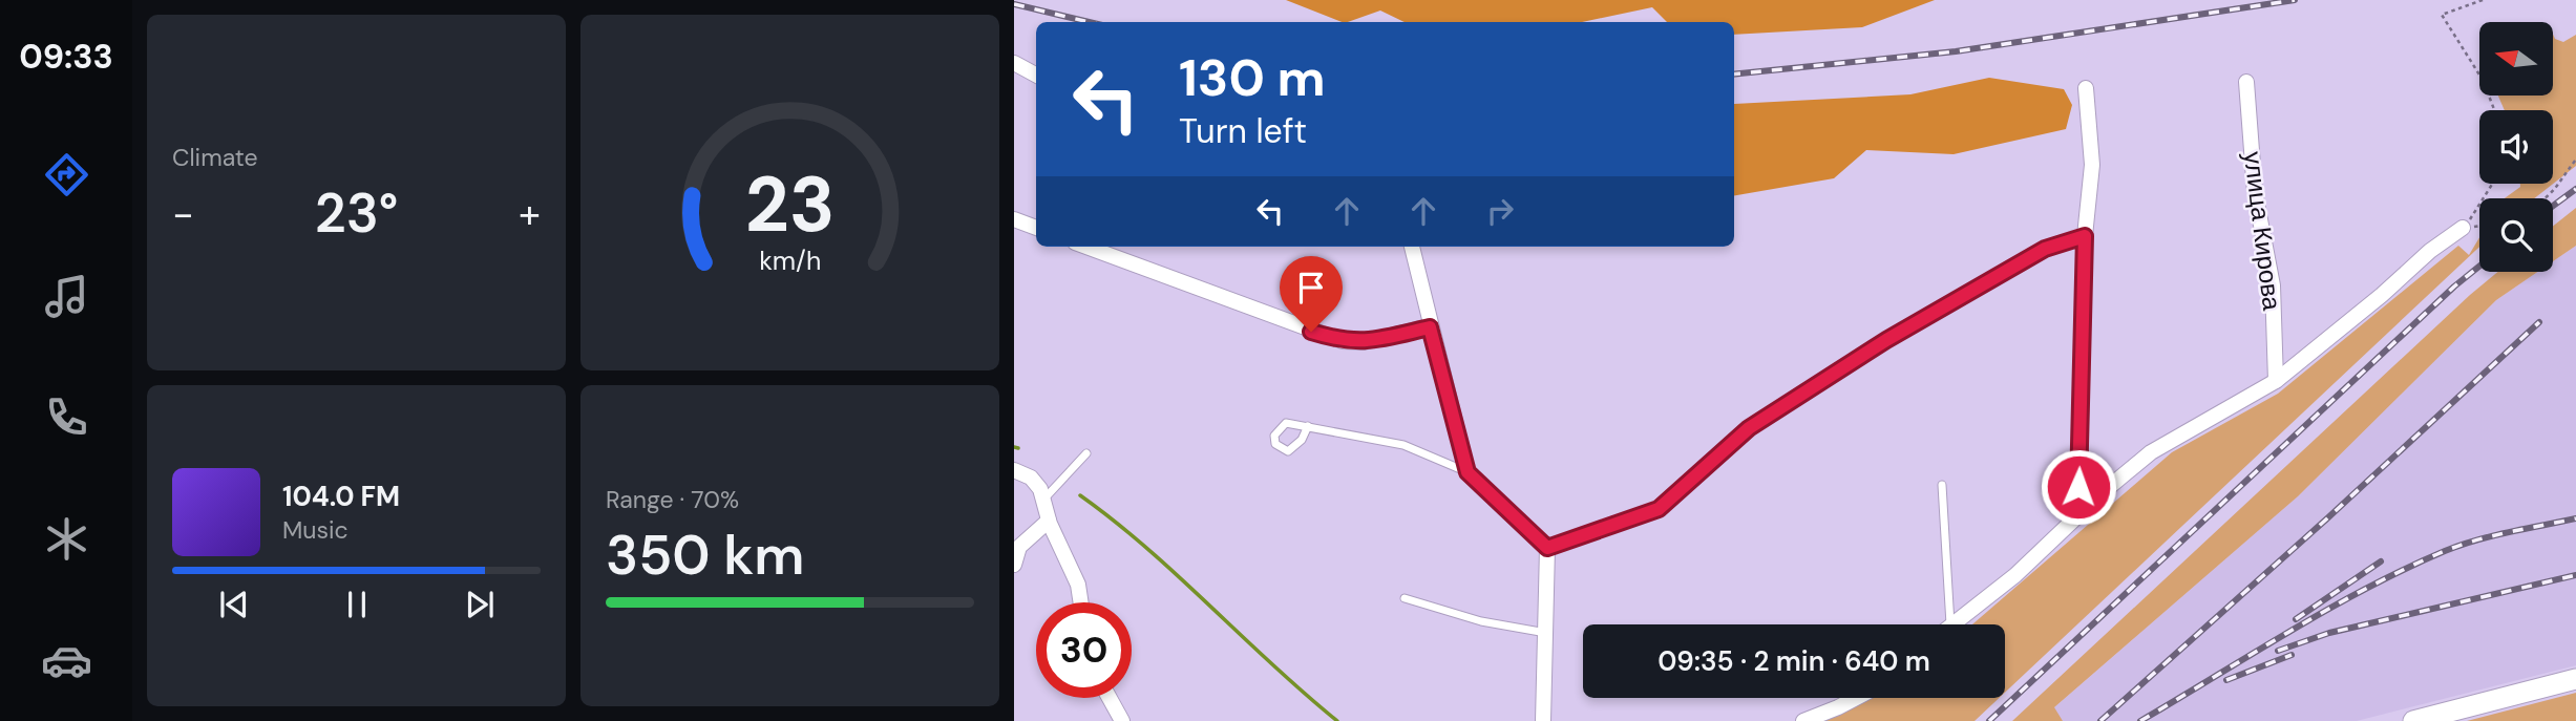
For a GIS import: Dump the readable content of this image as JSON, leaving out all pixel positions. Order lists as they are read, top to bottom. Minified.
{"streets":{"street":["улица Кирова"]},"north":"left","page":{"tabs":"09:33","tile":["Climate",["Range · 70%","350 km"]],"turn":["130 m","Turn left"],"heat":["−","23°","+"],"song":["104.0 FM","Music"],"limit":"30","trip":"09:35 · 2 min · 640 m","gauge":["23","km/h"]}}
